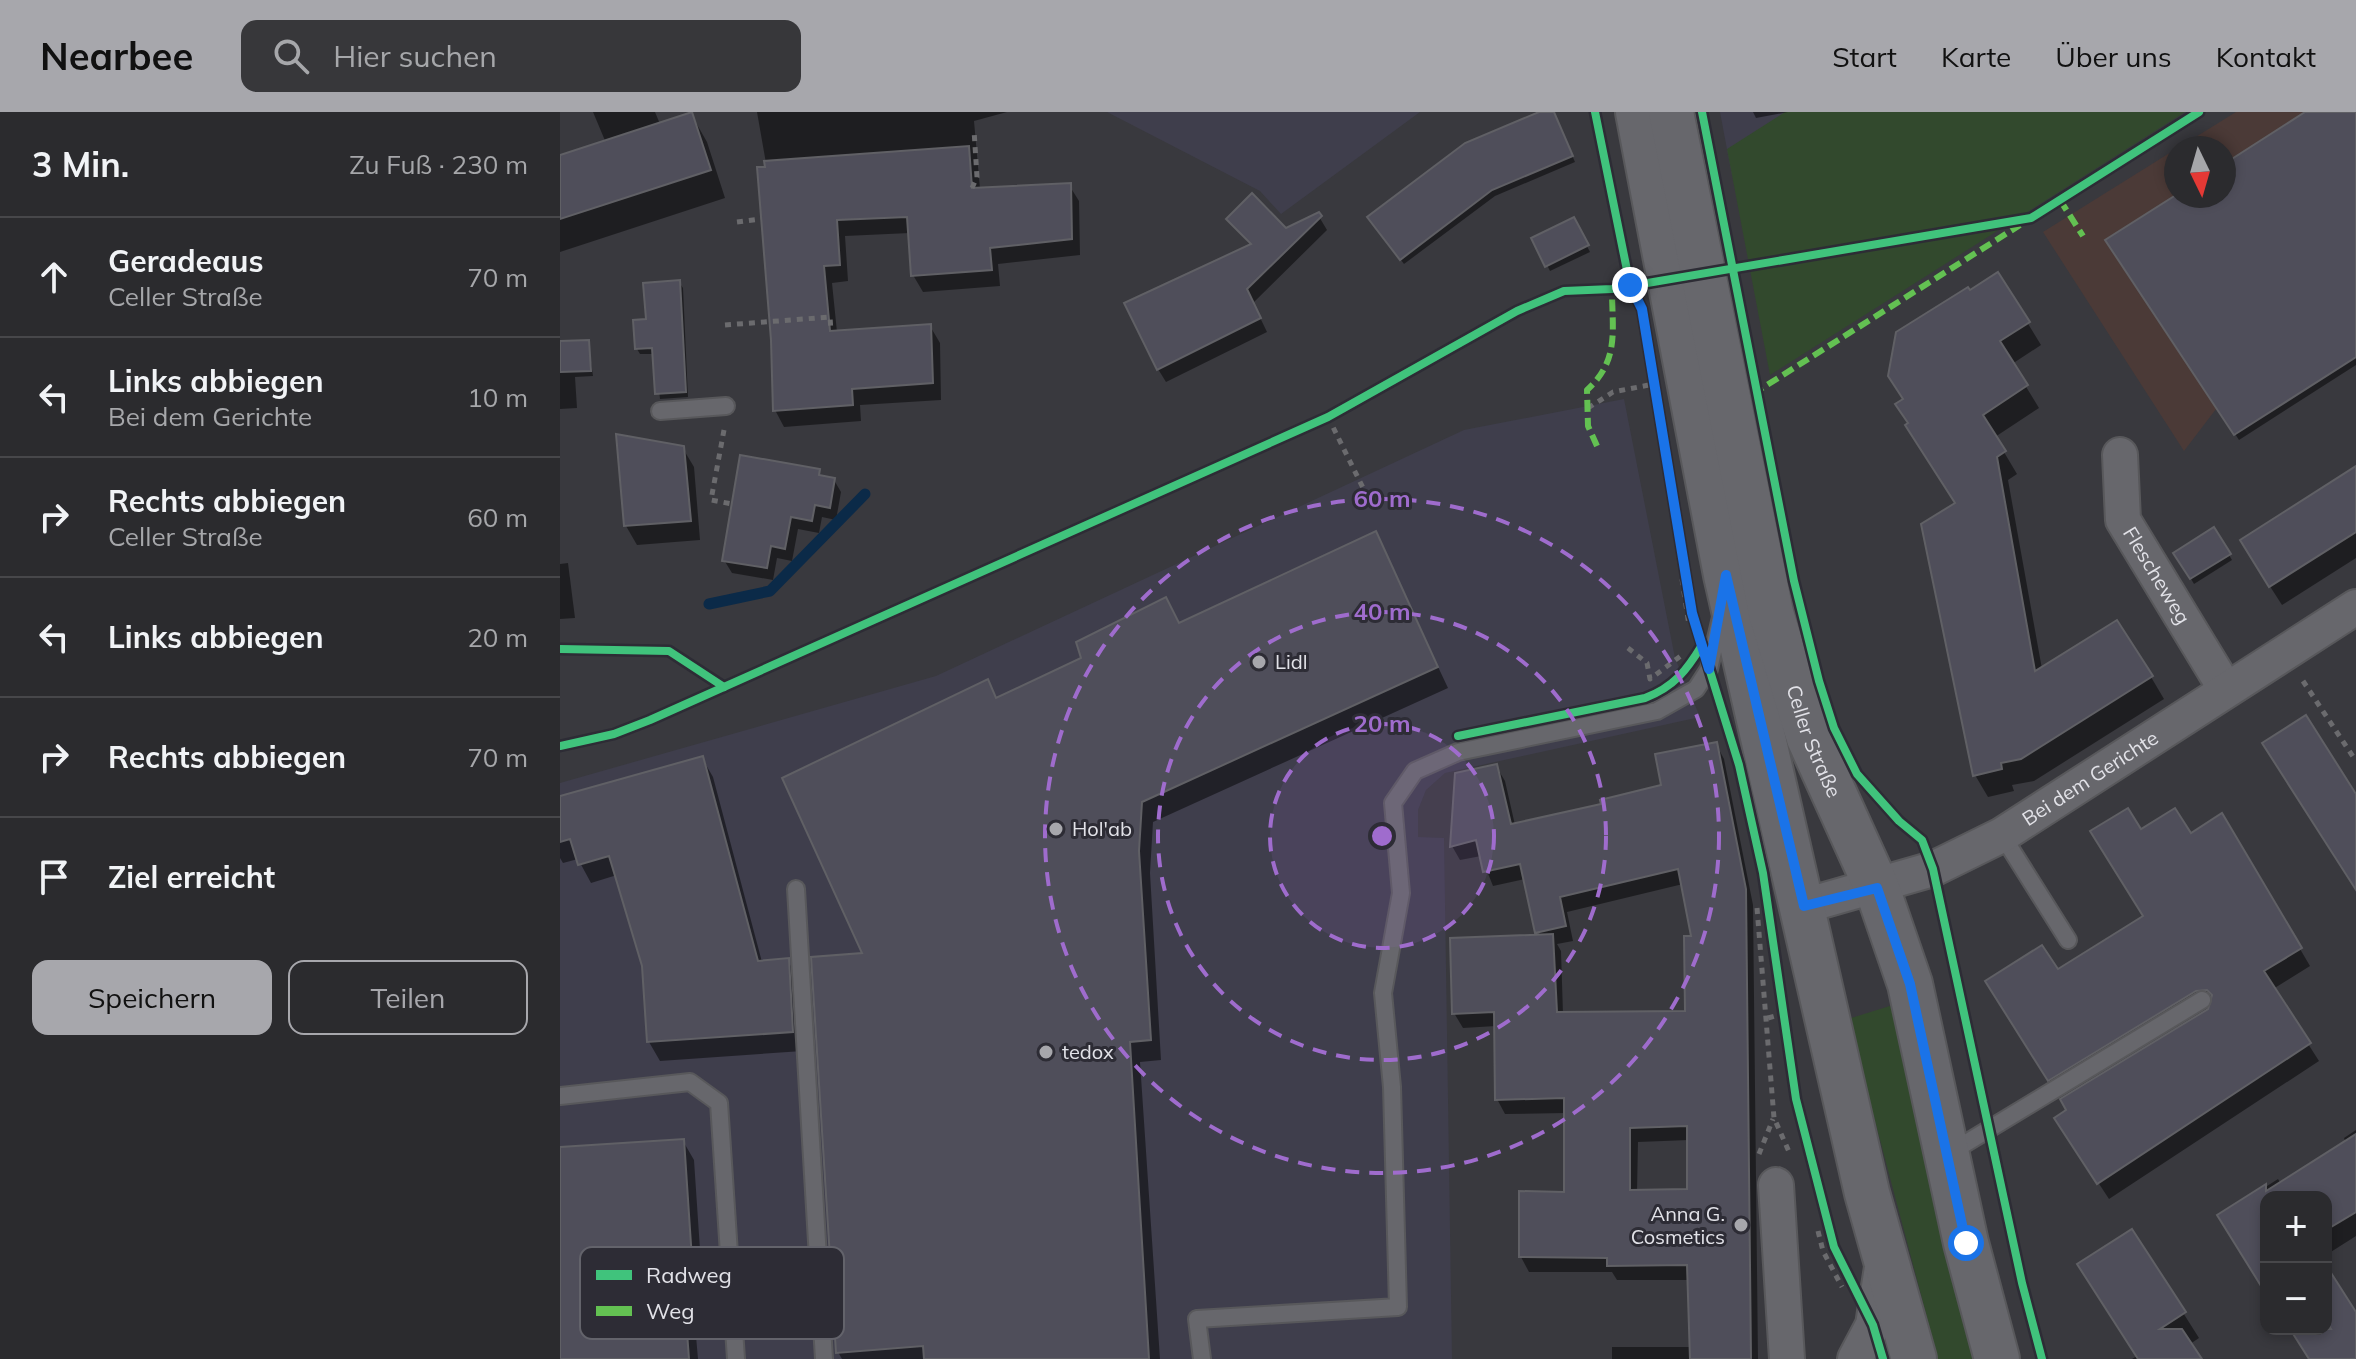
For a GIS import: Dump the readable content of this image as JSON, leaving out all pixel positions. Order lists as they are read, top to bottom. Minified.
{"streets":{"main road":["Celler Straße"],"street":["Flescheweg","Bei dem Gerichte"]},"crossings":[["Flescheweg","Bei dem Gerichte"],["Celler Straße","Bei dem Gerichte"]],"places":["Lidl","Hol'ab","tedox","Anna G. Cosmetics"],"legend":["Radweg","Weg"],"north":"bottom","page":{"header":"Nearbee","search":"Hier suchen","nav":["Start","Karte","Über uns","Kontakt"],"heading":["3 Min.","Zu Fuß · 230 m"],"list":[["Geradeaus","Celler Straße","70 m"],["Links abbiegen","Bei dem Gerichte","10 m"],["Rechts abbiegen","Celler Straße","60 m"],["Links abbiegen","20 m"],["Rechts abbiegen","70 m"],"Ziel erreicht"],"buttons":["Speichern","Teilen"],"map_buttons":["+","−"]},"rings":["60 m","40 m","20 m"]}
